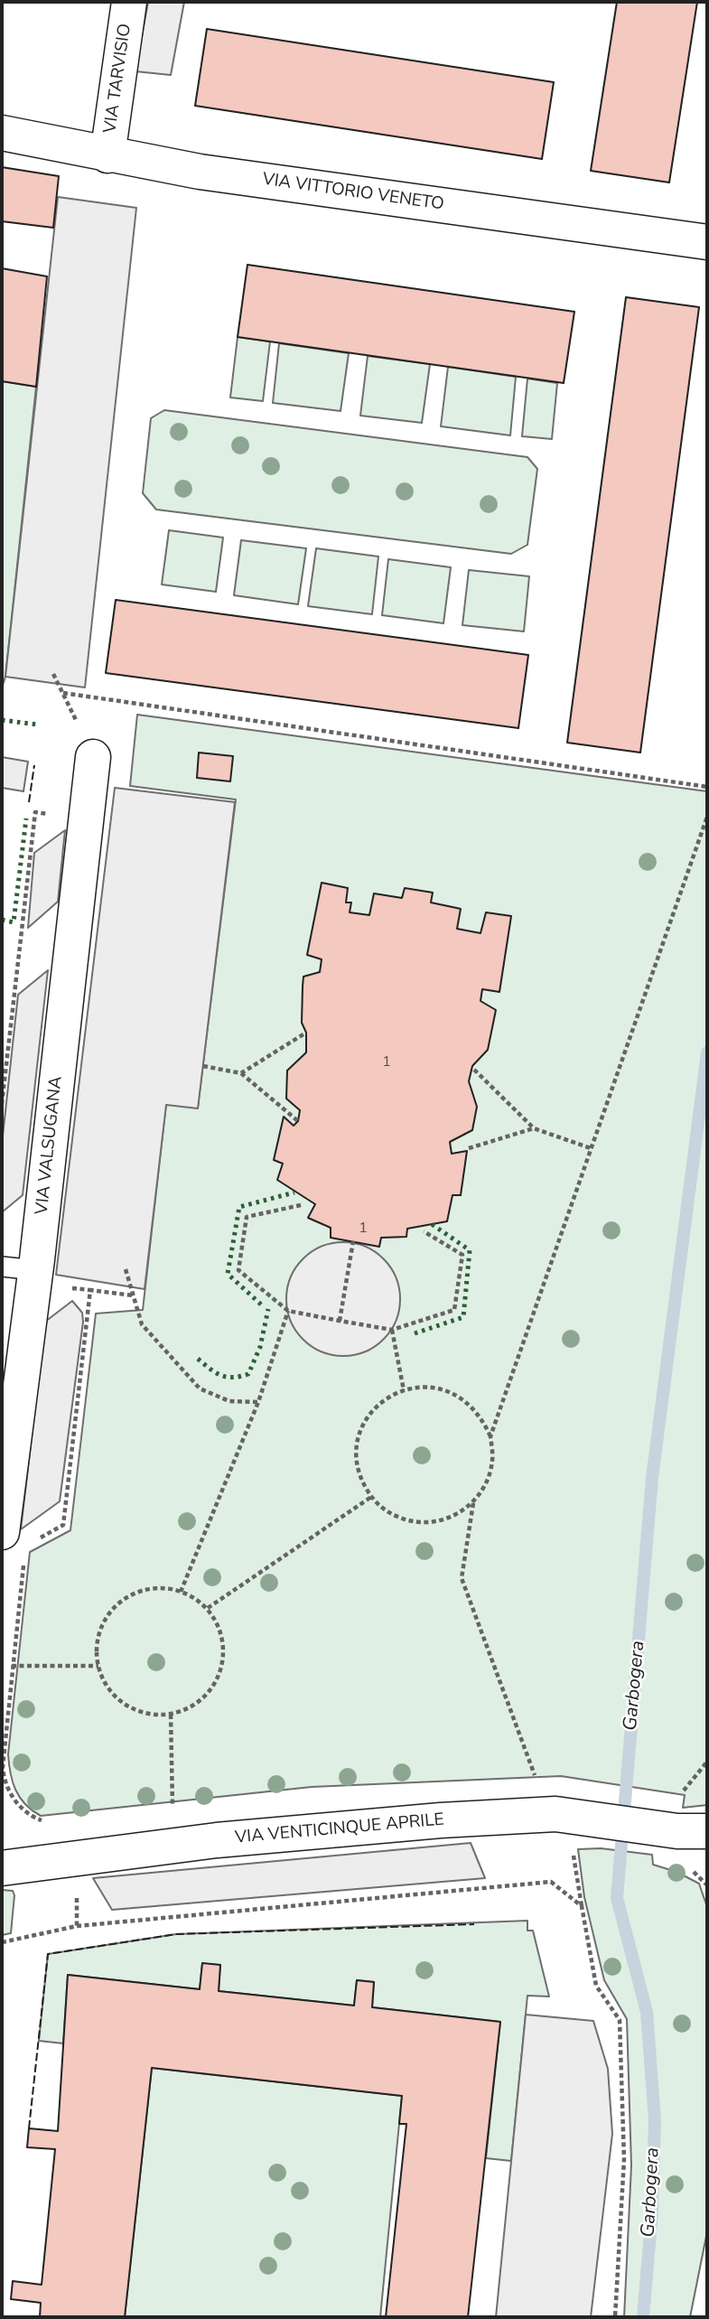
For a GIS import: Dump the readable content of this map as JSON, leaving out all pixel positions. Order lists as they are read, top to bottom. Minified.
{"streets":{"street":["VIA TARVISIO","VIA VITTORIO VENETO","VIA VALSUGANA","VIA VENTICINQUE APRILE"]},"crossings":[["VIA TARVISIO","VIA VITTORIO VENETO"]],"water":["Garbogera"],"house_numbers":["1","1"]}
